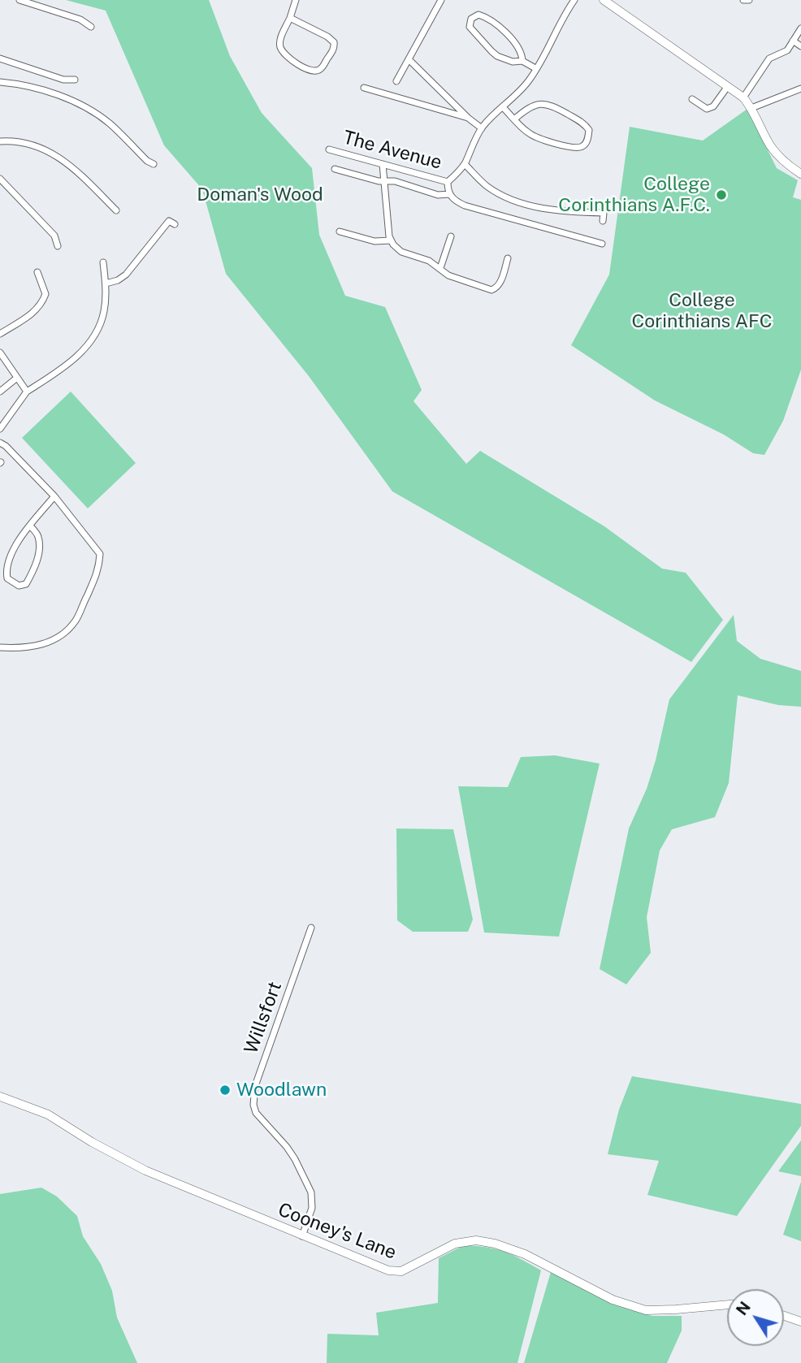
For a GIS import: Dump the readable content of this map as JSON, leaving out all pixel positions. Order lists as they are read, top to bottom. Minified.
{"streets":{"street":["The Avenue","Willsfort","Cooney's Lane"]},"crossings":[["Willsfort","Cooney's Lane"]],"parks":["Doman's Wood","College Corinthians AFC"],"places":["College Corinthians A.F.C.","Woodlawn"],"north":"top left"}
